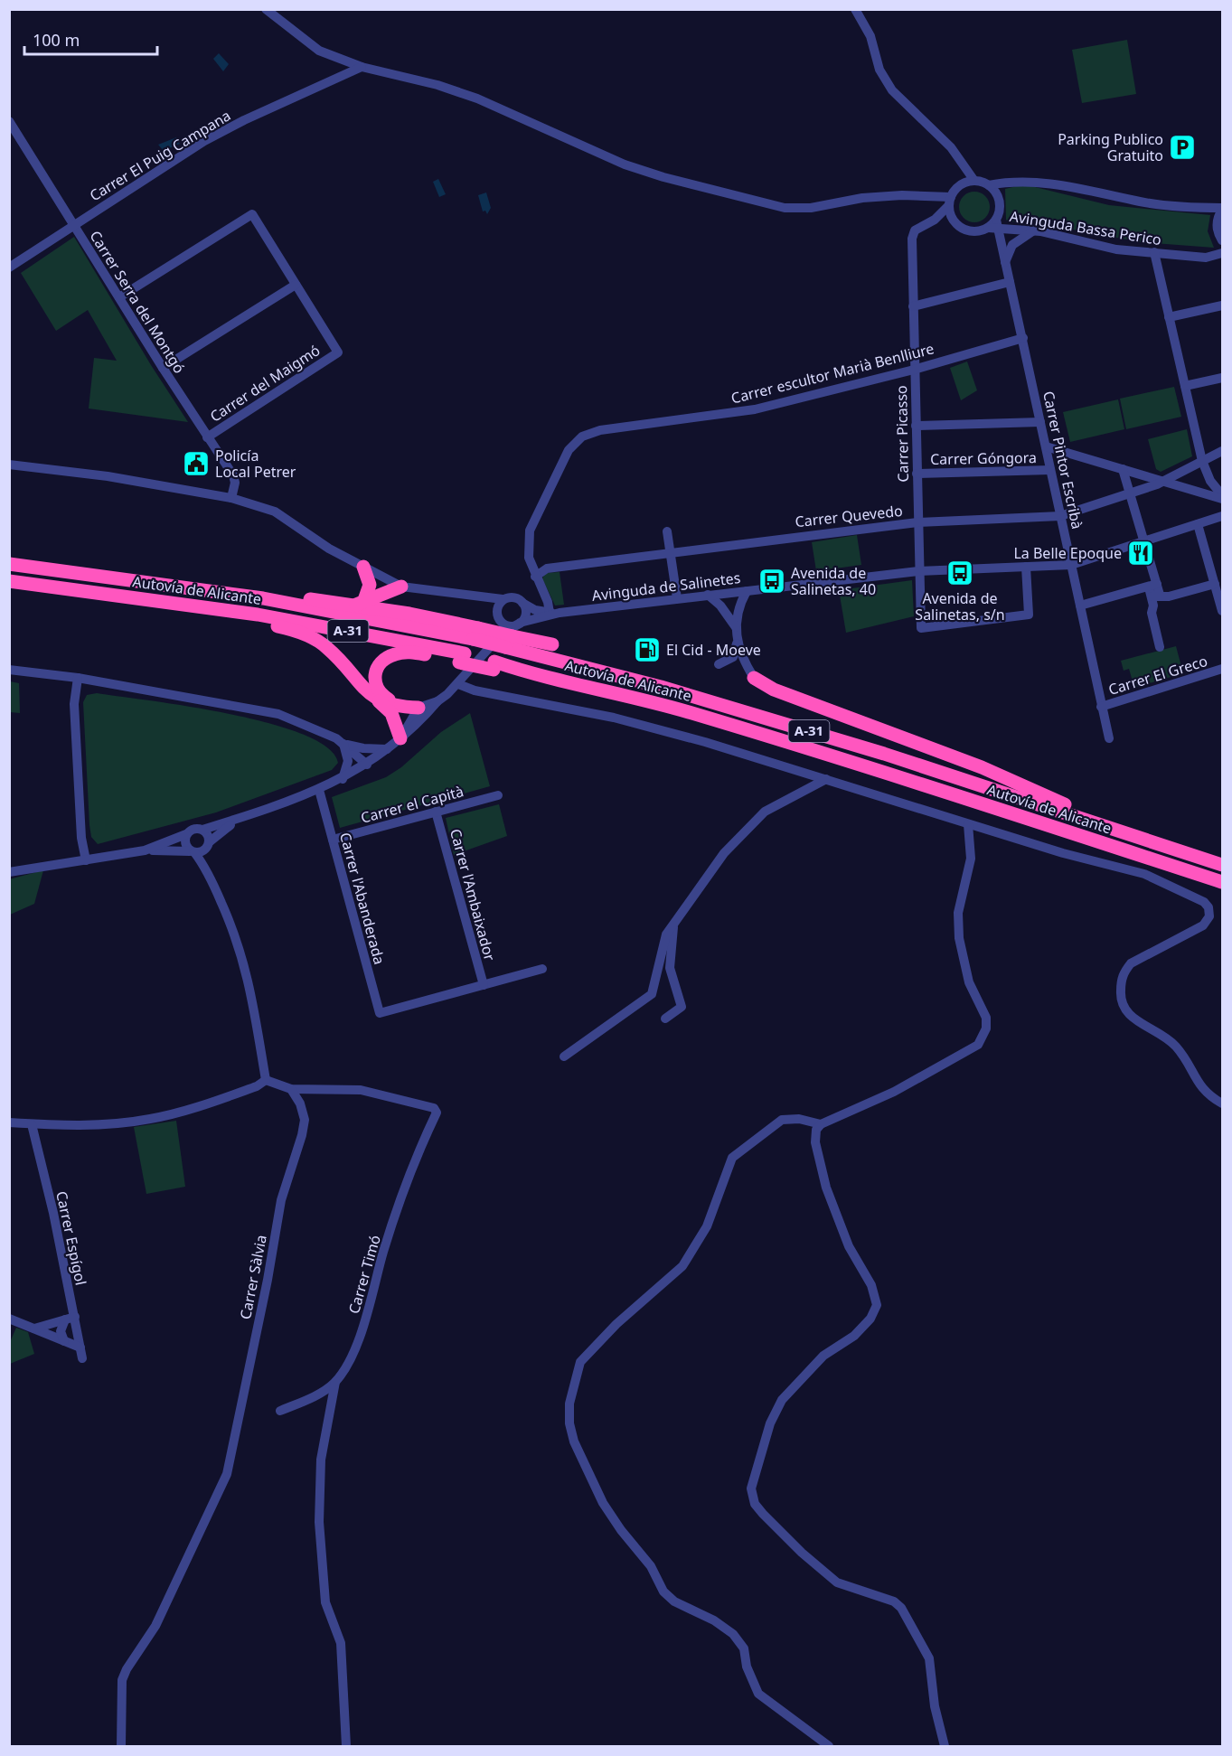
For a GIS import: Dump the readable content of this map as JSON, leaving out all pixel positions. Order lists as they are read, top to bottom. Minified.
{"streets":{"highway":["Autovía de Alicante","A-31"],"street":["Carrer El Puig Campana","Avinguda Bassa Perico","Carrer Serra del Montgó","Carrer escultor Marià Benlliure","Carrer del Maigmó","Carrer Picasso","Carrer Góngora","Carrer Pintor Escribà","Carrer Quevedo","Avinguda de Salinetes","Carrer El Greco","Carrer el Capità","Carrer l'Ambaixador","Carrer l'Abanderada","Carrer Espígol","Carrer Timó","Carrer Sàlvia"]},"crossings":[["Carrer El Puig Campana","Carrer Serra del Montgó"],["Avinguda Bassa Perico","Carrer Picasso"],["Avinguda Bassa Perico","Carrer Pintor Escribà"],["Carrer Serra del Montgó","Carrer del Maigmó"],["Carrer Serra del Montgó","Avinguda de Salinetes"],["Carrer escultor Marià Benlliure","Carrer Picasso"],["Carrer escultor Marià Benlliure","Carrer Pintor Escribà"],["Carrer escultor Marià Benlliure","Carrer Quevedo"],["Carrer escultor Marià Benlliure","Avinguda de Salinetes"],["Carrer Picasso","Carrer Góngora"],["Carrer Picasso","Carrer Pintor Escribà"],["Carrer Picasso","Carrer Quevedo"],["Carrer Picasso","Avinguda de Salinetes"],["Carrer Góngora","Carrer Pintor Escribà"],["Carrer Pintor Escribà","Carrer Quevedo"],["Carrer Pintor Escribà","Avinguda de Salinetes"],["Carrer Pintor Escribà","Carrer El Greco"],["Avinguda de Salinetes","Autovía de Alicante"],["Carrer el Capità","Carrer l'Ambaixador"],["Carrer el Capità","Carrer l'Abanderada"],["Carrer l'Ambaixador","Carrer l'Abanderada"],["Carrer Timó","Carrer Sàlvia"]],"places":{"parking":["Parking Publico Gratuito"],"public building":["Policía Local Petrer"],"restaurant":["La Belle Epoque"],"bus stop":["Avenida de Salinetas, s/n","Avenida de Salinetas, 40"],"fuel station":["El Cid - Moeve"]},"scale_bar":"100 m"}
